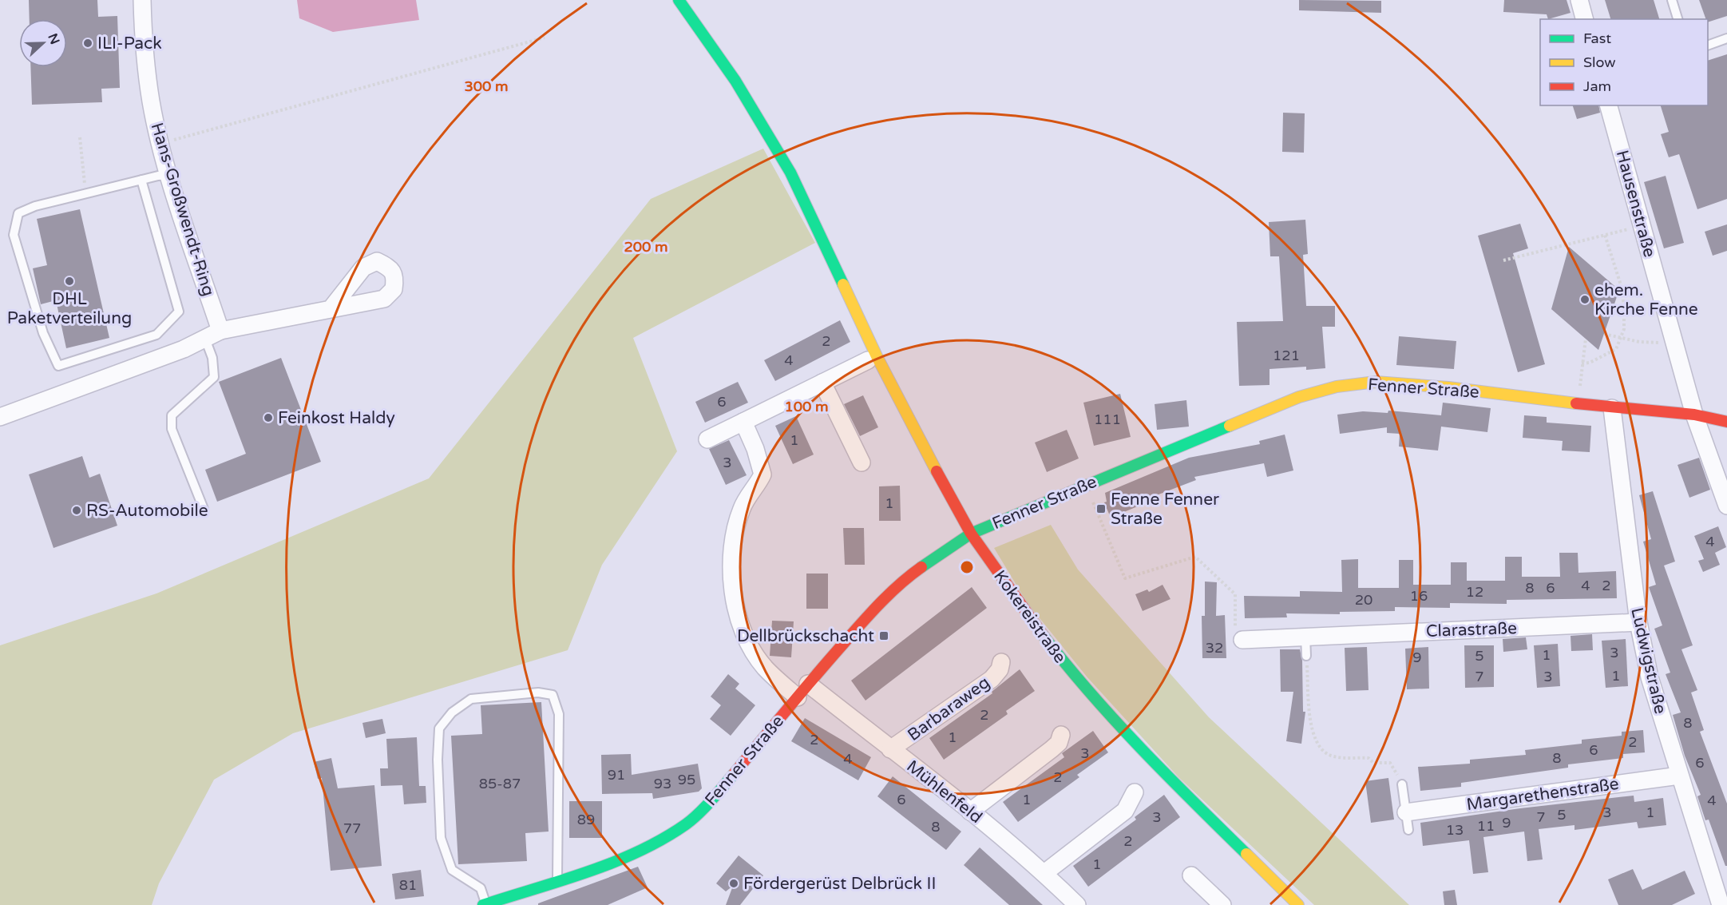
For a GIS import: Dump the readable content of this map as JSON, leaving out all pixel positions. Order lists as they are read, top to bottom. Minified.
{"streets":{"street":["Hausenstraße","Hans-Großwendt-Ring","Fenner Straße","Kokereistraße","Clarastraße","Ludwigstraße","Barbaraweg","Mühlenfeld","Margarethenstraße"]},"crossings":[["Hausenstraße","Fenner Straße"],["Fenner Straße","Kokereistraße"],["Fenner Straße","Ludwigstraße"],["Fenner Straße","Mühlenfeld"],["Clarastraße","Ludwigstraße"],["Ludwigstraße","Margarethenstraße"],["Barbaraweg","Mühlenfeld"]],"places":{"other":["ILI-Pack","DHL Paketverteilung","ehem. Kirche Fenne","Feinkost Haldy","RS-Automobile","Fördergerüst Delbrück II"],"transit":["Fenne Fenner Straße","Dellbrückschacht"]},"house_numbers":["2","121","4","6","111","1","3","1","4","4","2","8","6","12","16","20","32","3","1","5","9","1","7","3","2","8","1","2","2","6","3","8","4","6","91","2","95","85-87","93","6","1","4","3","1","5","3","7","89","9","11","8","77","13","2","1","81"],"legend":["Fast","Slow","Jam"],"north":"right","rings":["300 m","200 m","100 m"]}
